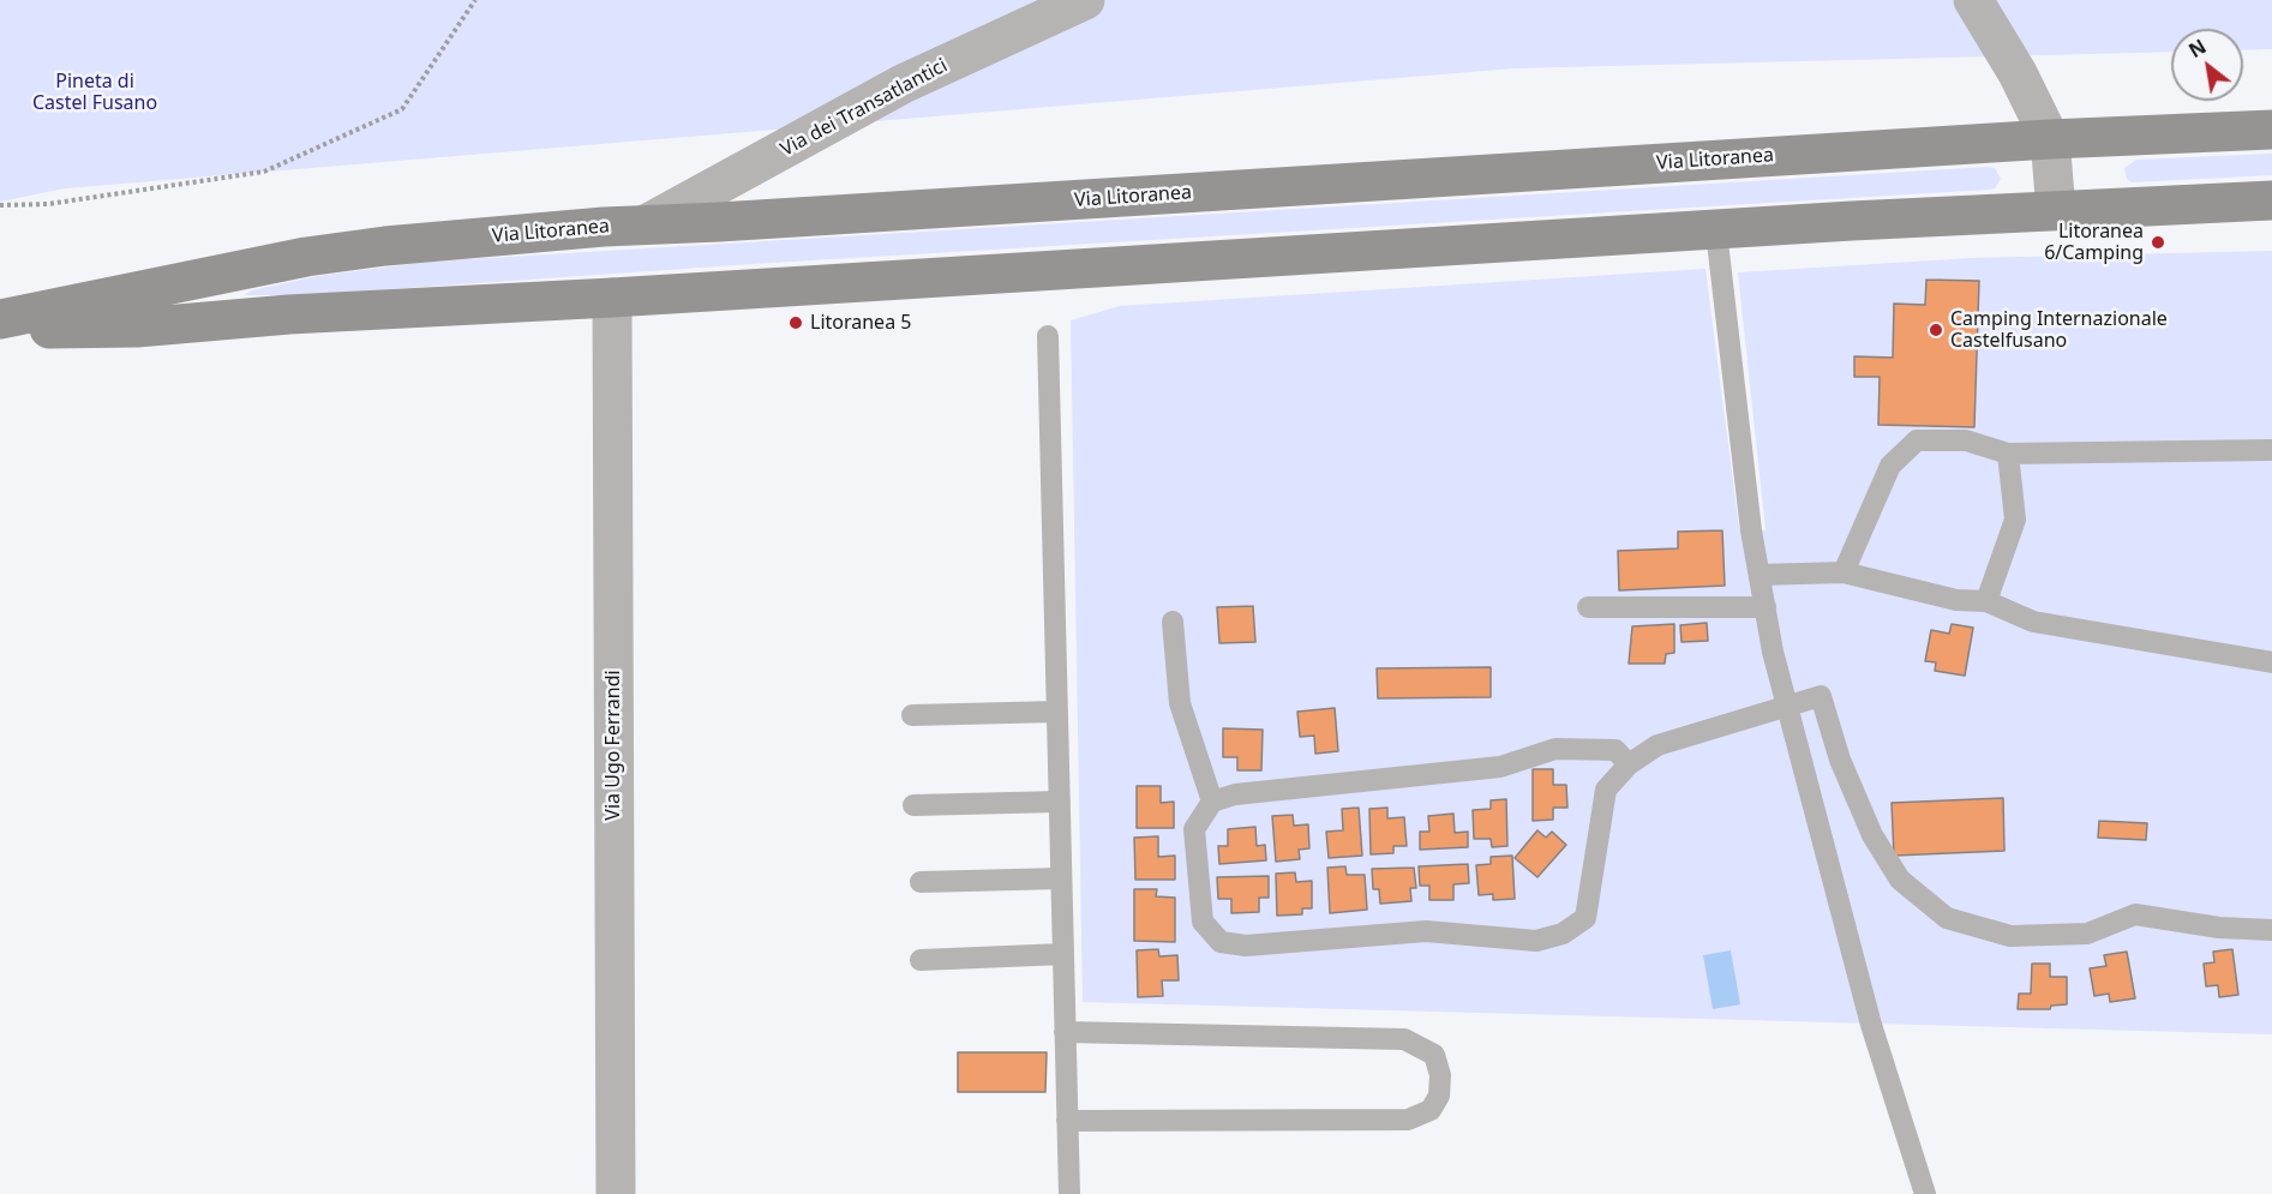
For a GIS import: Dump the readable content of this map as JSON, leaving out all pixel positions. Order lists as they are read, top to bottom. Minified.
{"streets":{"main road":["Via Litoranea"],"street":["Via dei Transatlantici","Via Ugo Ferrandi"]},"crossings":[["Via dei Transatlantici","Via Litoranea"]],"parks":["Pineta di Castel Fusano"],"places":["Litoranea 6/Camping","Litoranea 5","Camping Internazionale Castelfusano"],"north":"top left"}
